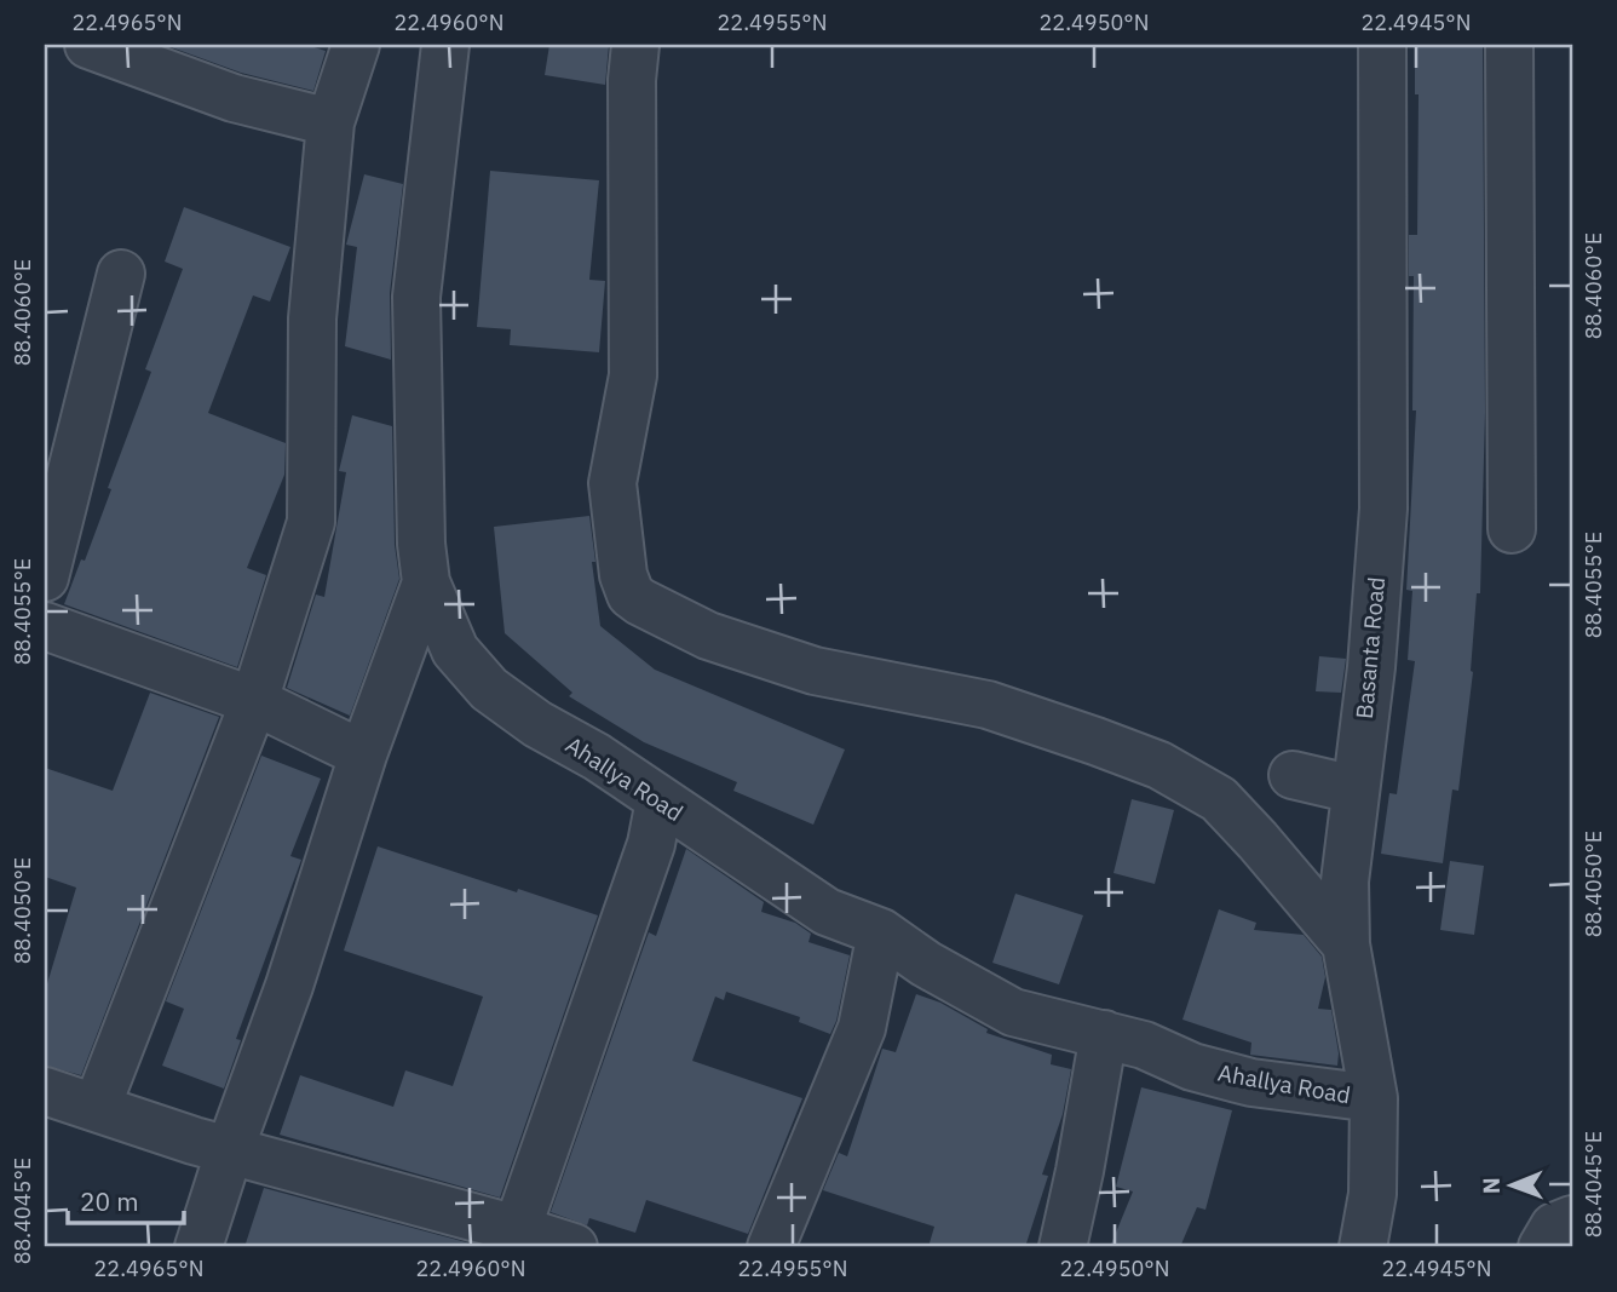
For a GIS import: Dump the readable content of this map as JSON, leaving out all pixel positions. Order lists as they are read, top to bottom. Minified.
{"streets":{"street":["Basanta Road","Ahallya Road"]},"crossings":[["Basanta Road","Ahallya Road"]],"scale_bar":"20 m","north":"left","coordinates":["22.4965°N","22.4960°N","22.4955°N","22.4950°N","22.4945°N","88.4060°E","88.4055°E","88.4050°E","88.4045°E"]}
